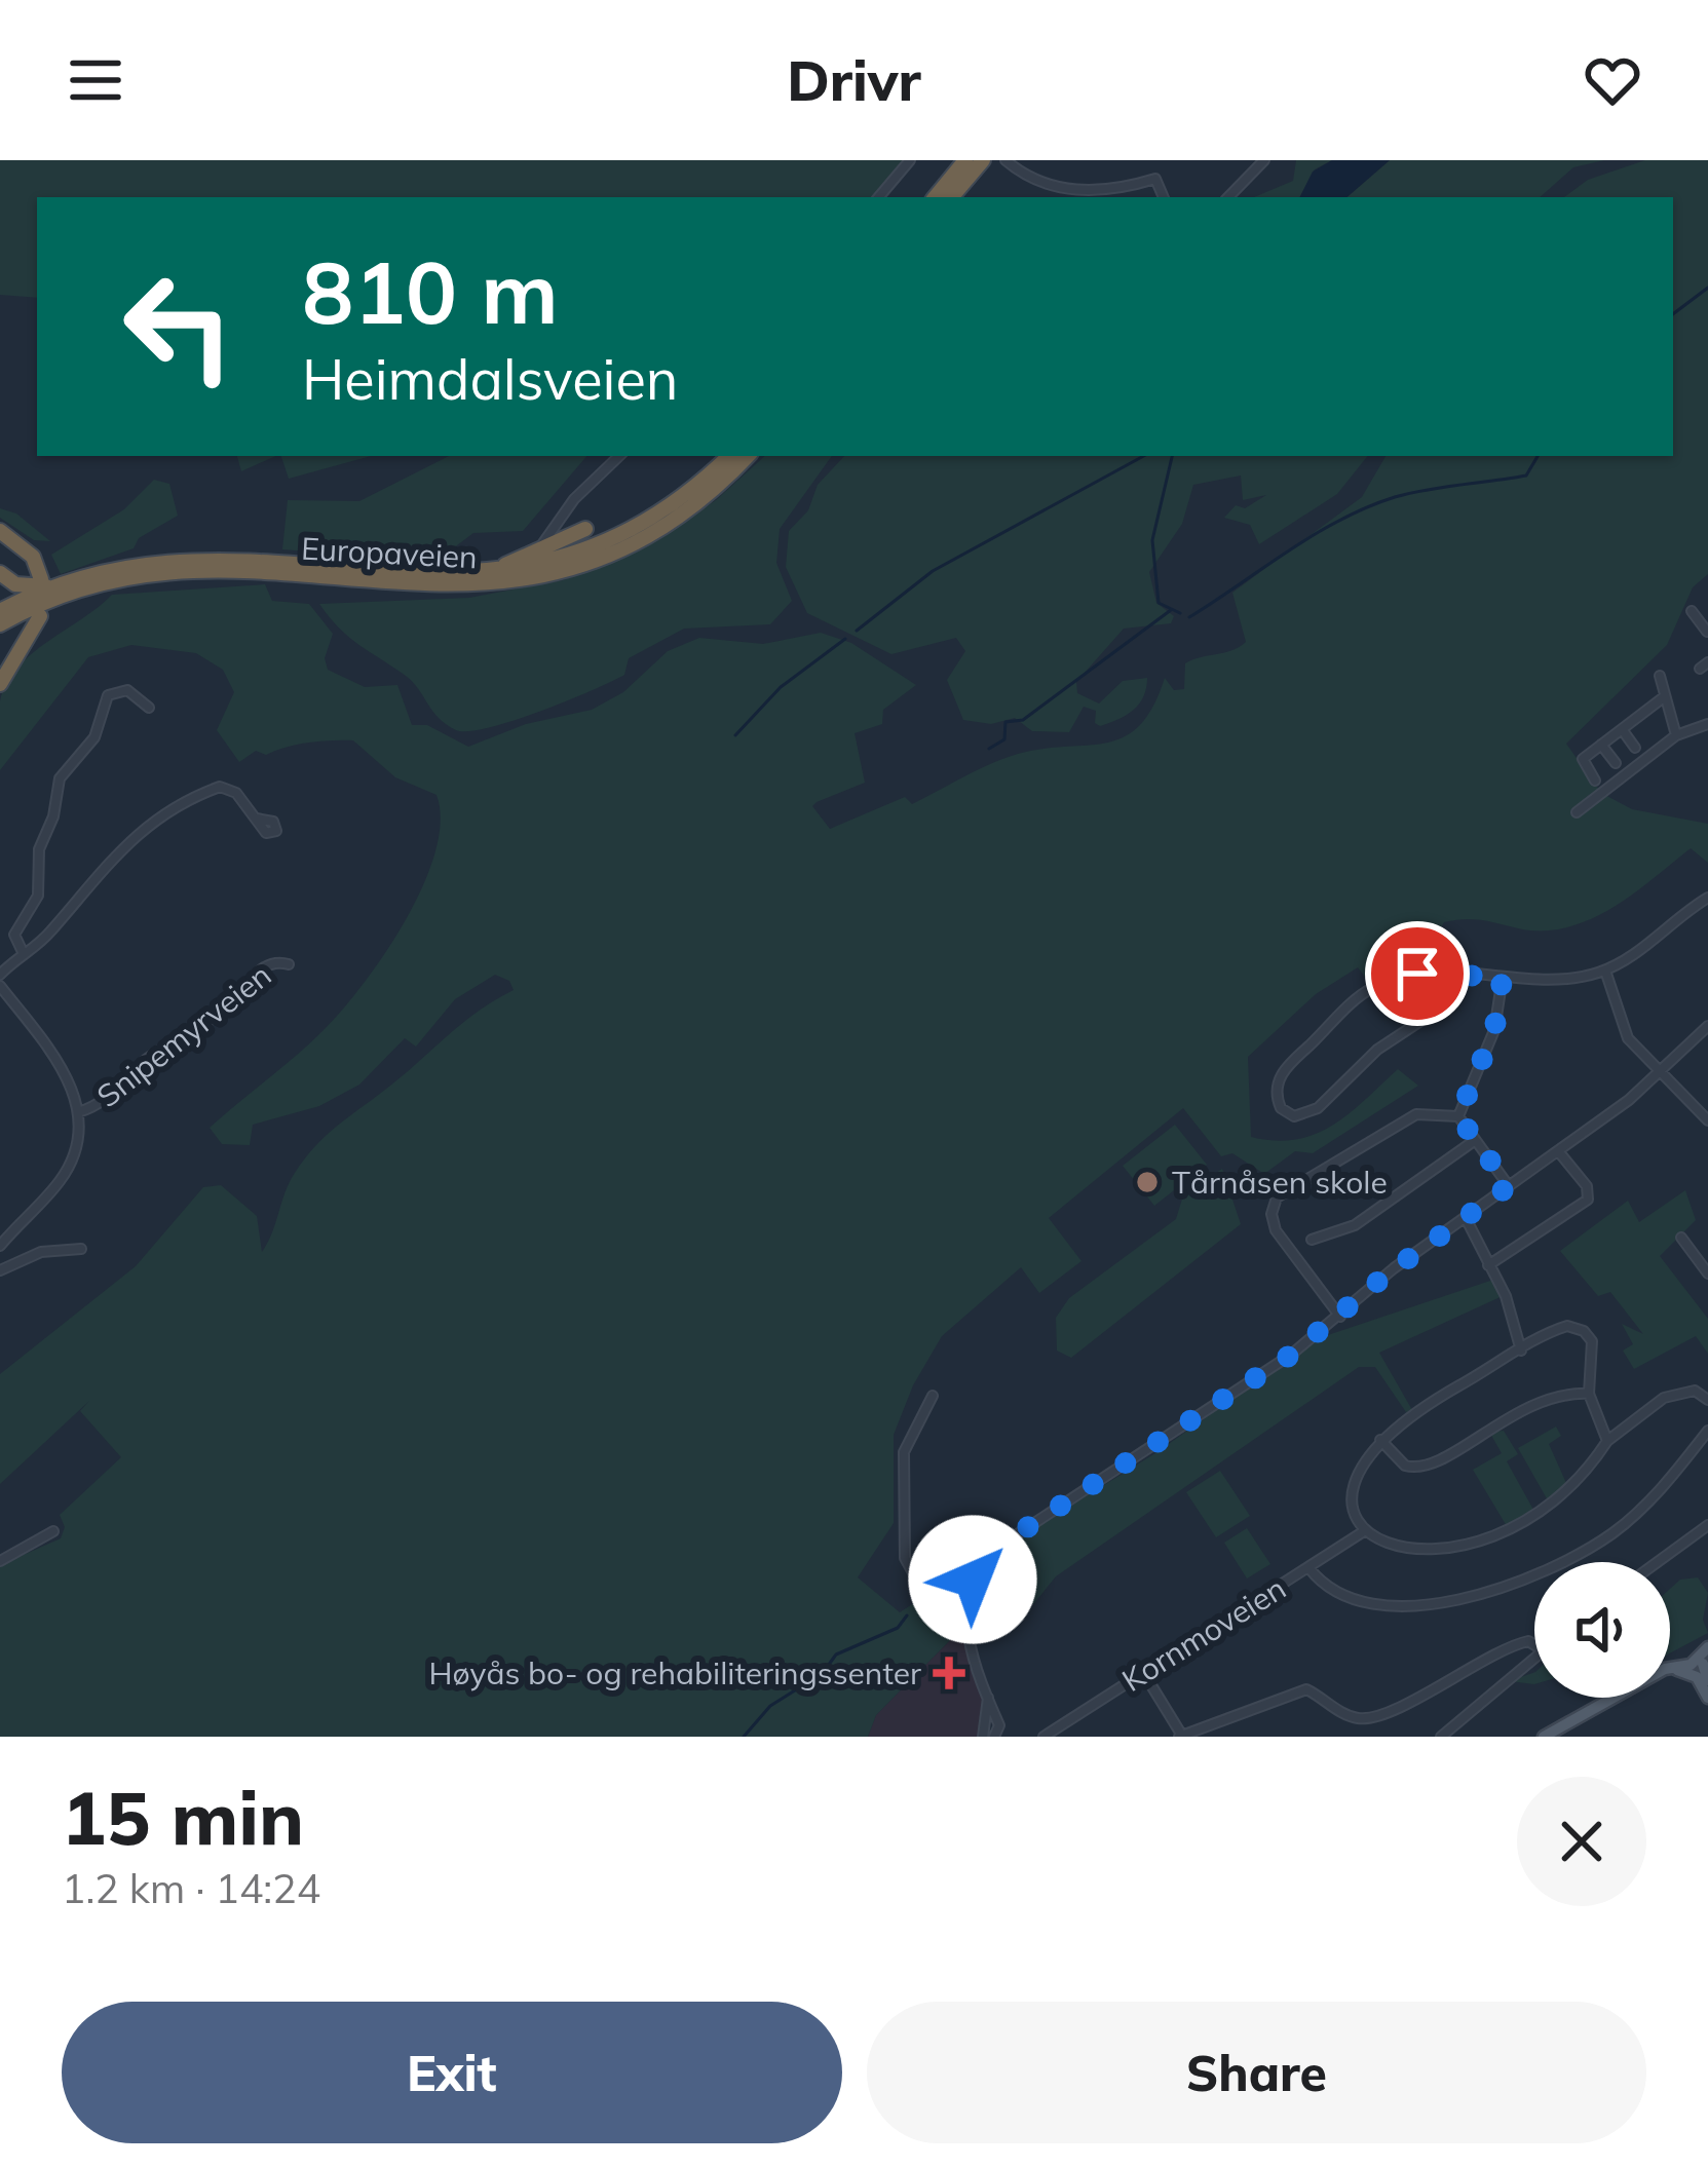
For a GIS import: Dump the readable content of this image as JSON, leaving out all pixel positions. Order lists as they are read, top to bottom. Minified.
{"streets":{"highway":["Europaveien"],"street":["Snipemyrveien","Kornmoveien"]},"places":{"other":["Tårnåsen skole"],"health":["Høyås bo- og rehabiliteringssenter"]},"page":{"header":"Drivr","turn":["810 m","Heimdalsveien"],"heading":["15 min","1.2 km · 14:24"],"buttons":["Exit","Share"]}}
